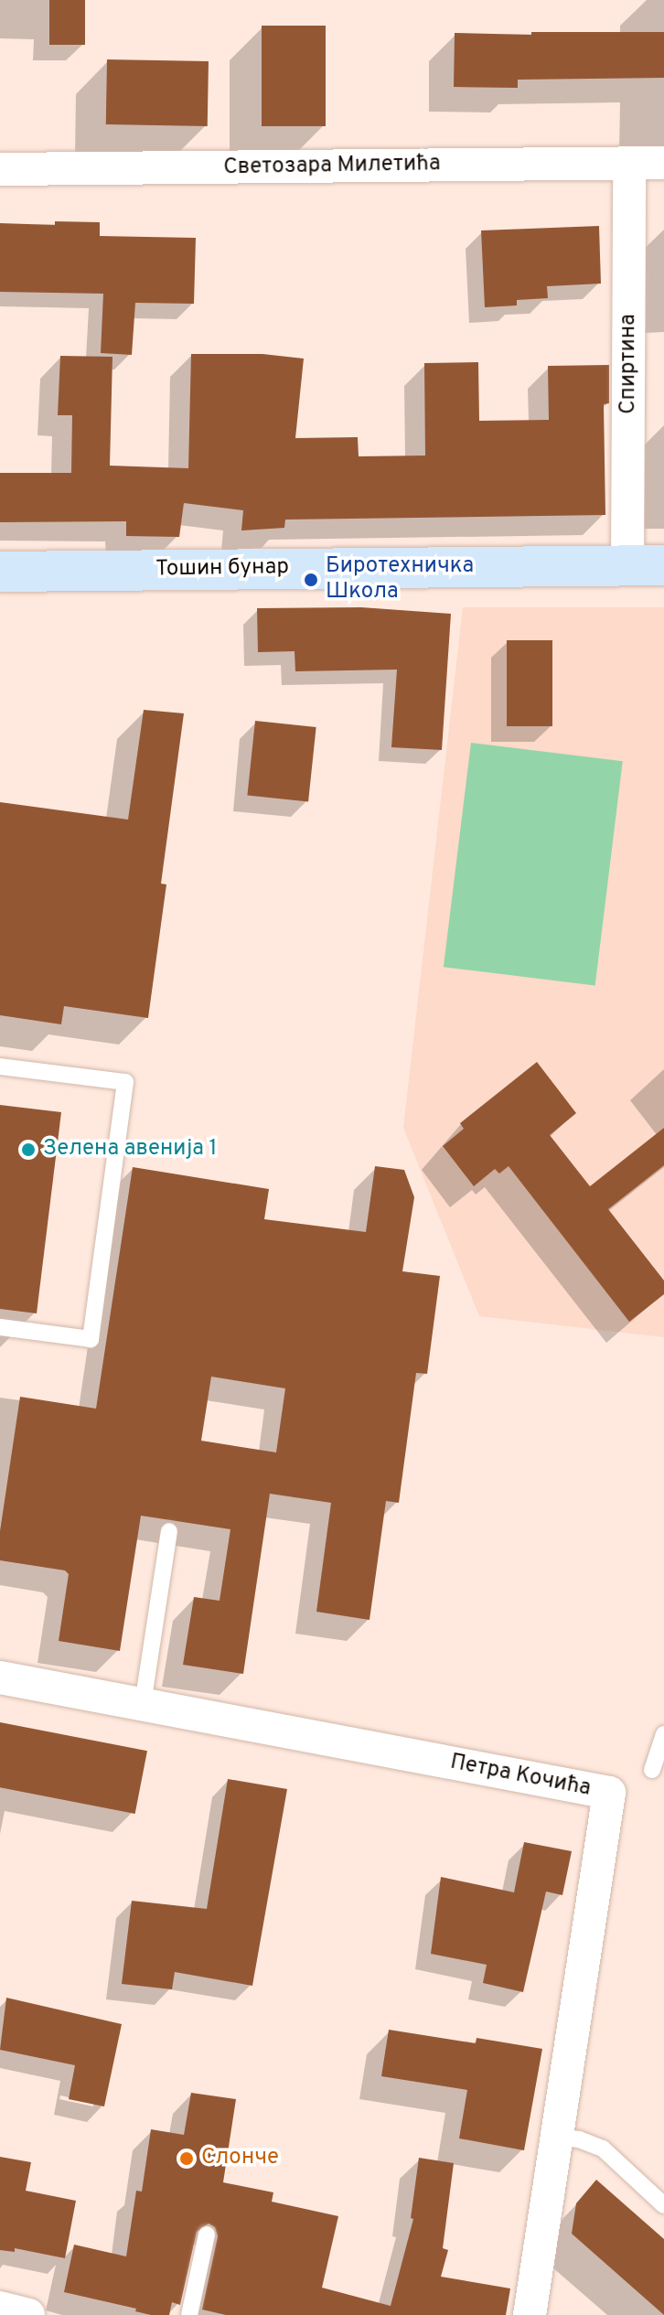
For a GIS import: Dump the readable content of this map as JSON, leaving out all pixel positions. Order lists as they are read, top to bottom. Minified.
{"streets":{"main road":["Тошин бунар"],"street":["Светозара Милетића","Спиртина","Петра Кочића"]},"crossings":[["Светозара Милетића","Спиртина"],["Спиртина","Тошин бунар"]],"places":["Биротехничка Школа","Зелена авенија 1","Слонче"]}
